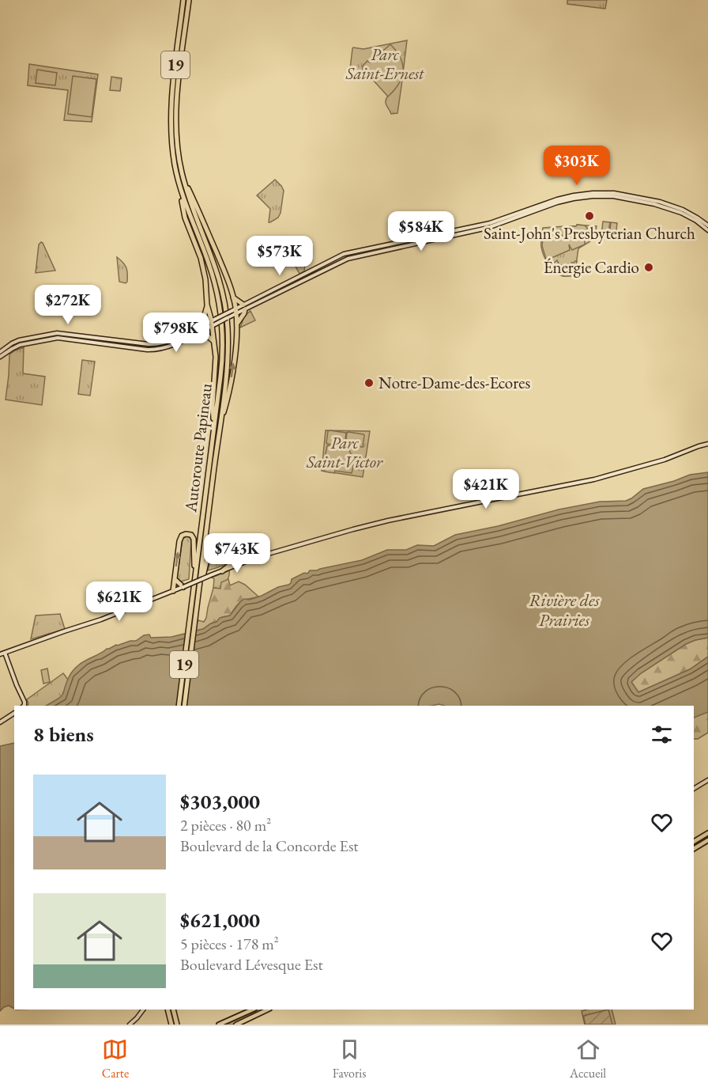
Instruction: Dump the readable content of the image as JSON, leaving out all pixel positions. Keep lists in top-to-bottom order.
{
  "streets": {
    "highway": ["19", "Autoroute Papineau"]
  },
  "water": ["Rivière des Prairies"],
  "parks": ["Parc Saint-Ernest", "Parc Saint-Victor"],
  "places": ["Saint-John's Presbyterian Church", "Énergie Cardio", "Notre-Dame-des-Ecores"],
  "page": {
    "price": [
      "$303K",
      "$584K",
      "$573K",
      "$272K",
      "$798K",
      "$421K",
      "$743K",
      "$621K"
    ],
    "heading": "8 biens",
    "list": [
      {
        "name": "$303,000",
        "note": "2 pièces · 80 m² · Boulevard de la Concorde Est"
      },
      {
        "name": "$621,000",
        "note": "5 pièces · 178 m² · Boulevard Lévesque Est"
      }
    ],
    "tabs": ["Carte", "Favoris", "Accueil"]
  }
}
